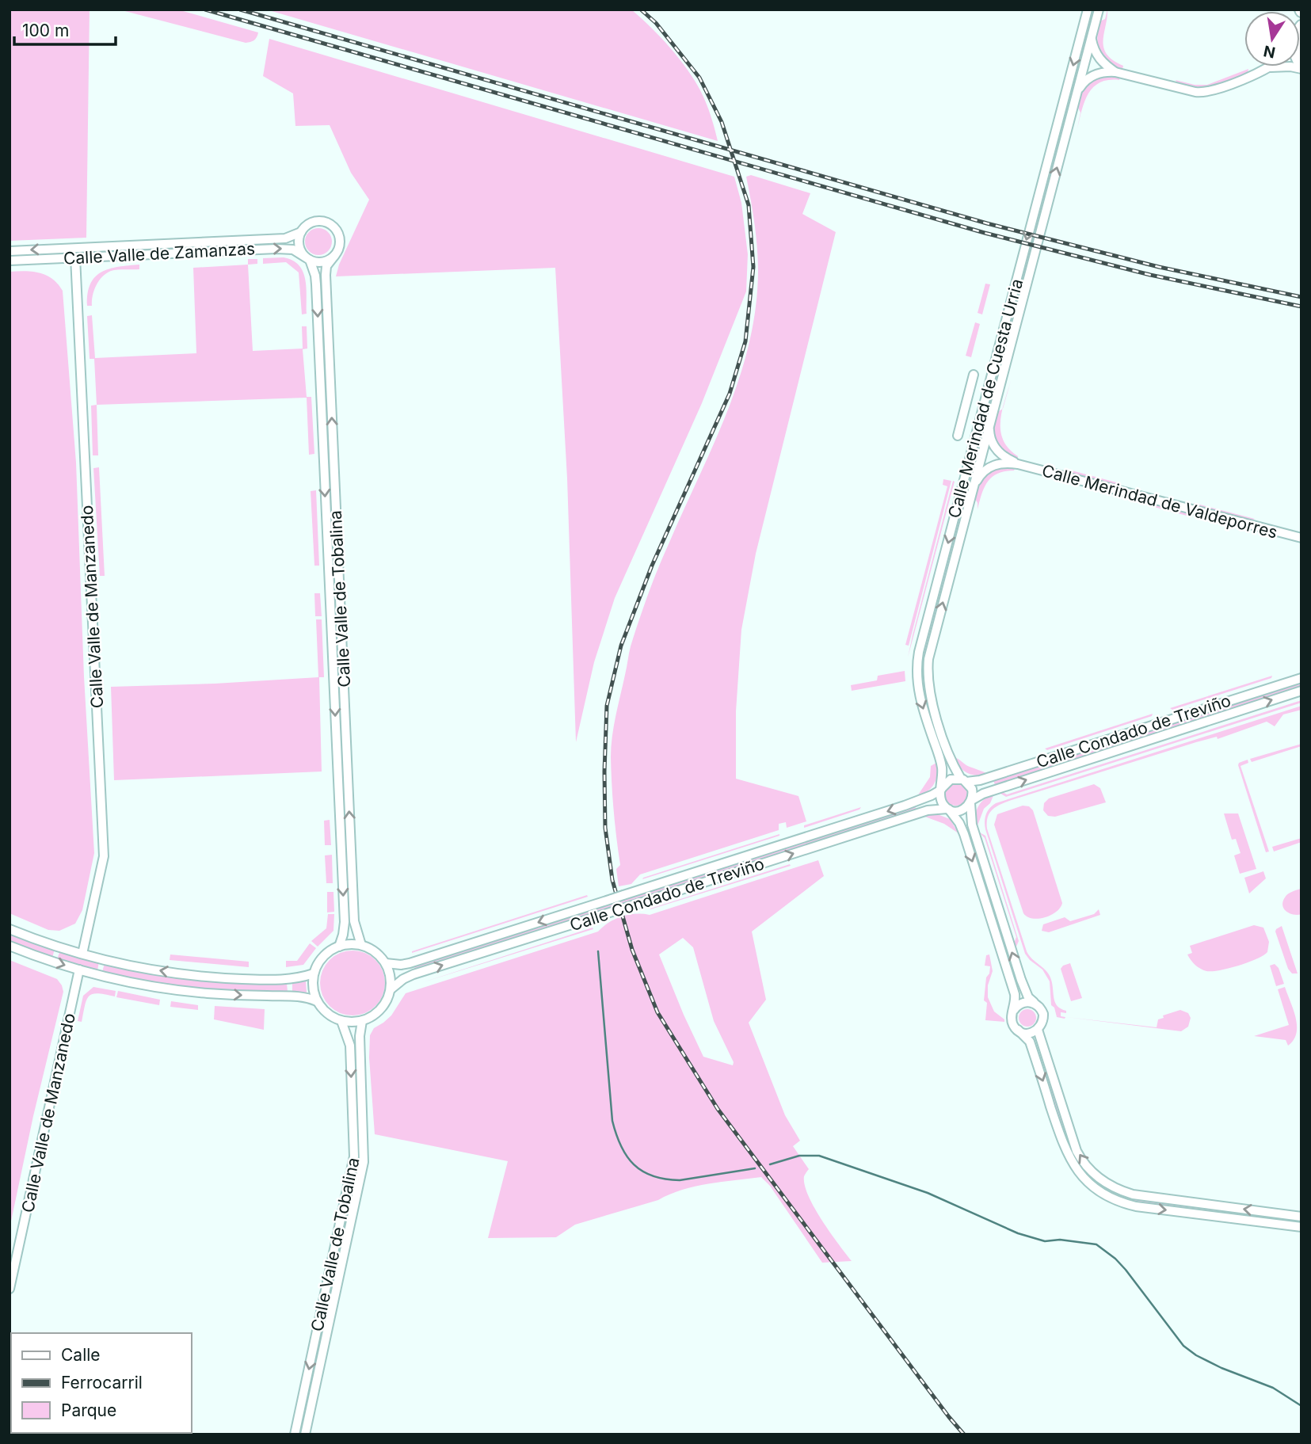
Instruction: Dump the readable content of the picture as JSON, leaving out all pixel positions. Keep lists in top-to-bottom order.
{
  "streets": {
    "street": [
      "Calle Valle de Zamanzas",
      "Calle Merindad de Cuesta Urria",
      "Calle Merindad de Valdeporres",
      "Calle Valle de Tobalina",
      "Calle Valle de Manzanedo",
      "Calle Condado de Treviño"
    ]
  },
  "crossings": [
    ["Calle Valle de Zamanzas", "Calle Valle de Tobalina"],
    ["Calle Valle de Zamanzas", "Calle Valle de Manzanedo"],
    ["Calle Merindad de Cuesta Urria", "Calle Merindad de Valdeporres"],
    ["Calle Merindad de Cuesta Urria", "Calle Condado de Treviño"],
    ["Calle Valle de Tobalina", "Calle Condado de Treviño"]
  ],
  "legend": ["Calle", "Ferrocarril", "Parque"],
  "scale_bar": "100 m",
  "north": "bottom"
}
